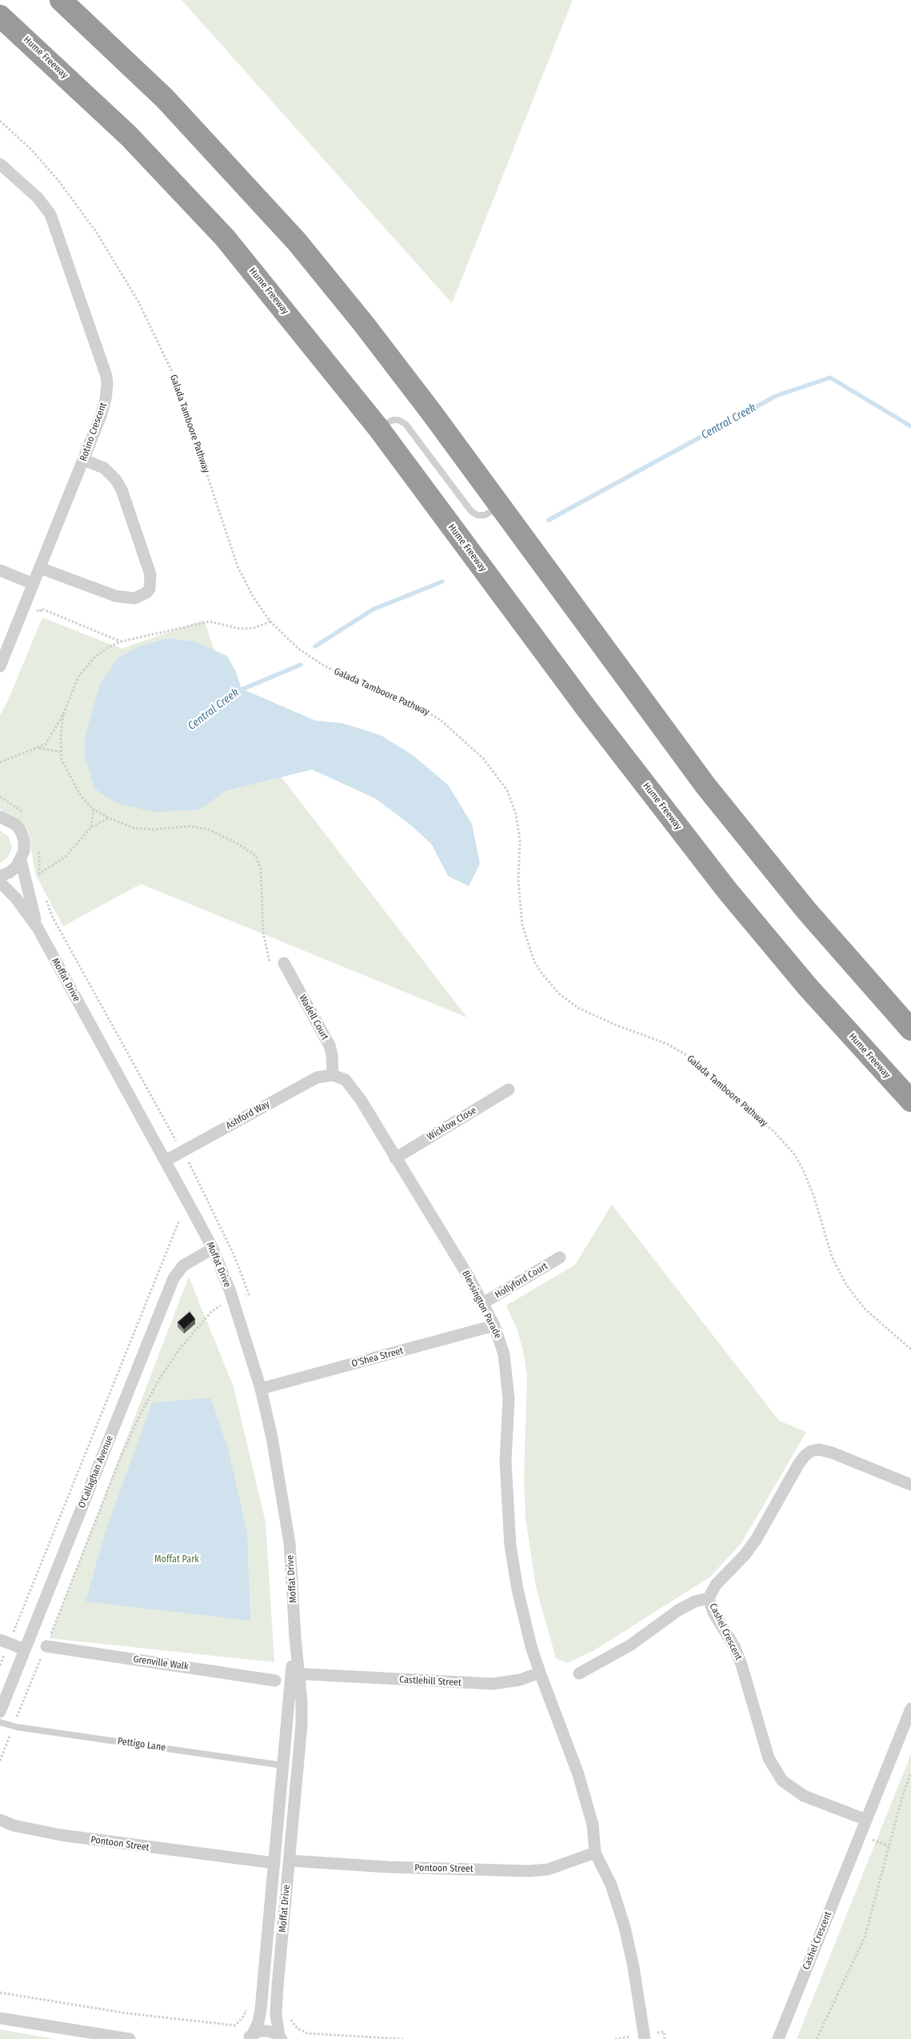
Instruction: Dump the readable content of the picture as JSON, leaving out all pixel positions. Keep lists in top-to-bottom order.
{
  "streets": {
    "highway": ["Hume Freeway"],
    "street": [
      "Rotino Crescent",
      "Moffat Drive",
      "Wadell Court",
      "Ashford Way",
      "Wicklow Close",
      "Hollyford Court",
      "Blessington Parade",
      "O'Shea Street",
      "O'Callaghan Avenue",
      "Cashel Crescent",
      "Grenville Walk",
      "Castlehill Street",
      "Pontoon Street"
    ],
    "lane": ["Pettigo Lane"],
    "path": ["Galada Tamboore Pathway"]
  },
  "crossings": [
    ["Moffat Drive", "Ashford Way"],
    ["Moffat Drive", "O'Shea Street"],
    ["Moffat Drive", "O'Callaghan Avenue"],
    ["Moffat Drive", "Castlehill Street"],
    ["Moffat Drive", "Pettigo Lane"],
    ["Moffat Drive", "Pontoon Street"],
    ["Wadell Court", "Ashford Way"],
    ["Wadell Court", "Blessington Parade"],
    ["Ashford Way", "Blessington Parade"],
    ["Wicklow Close", "Blessington Parade"],
    ["Hollyford Court", "Blessington Parade"],
    ["Blessington Parade", "O'Shea Street"],
    ["Blessington Parade", "Castlehill Street"]
  ],
  "water": ["Central Creek"],
  "parks": ["Moffat Park"]
}
